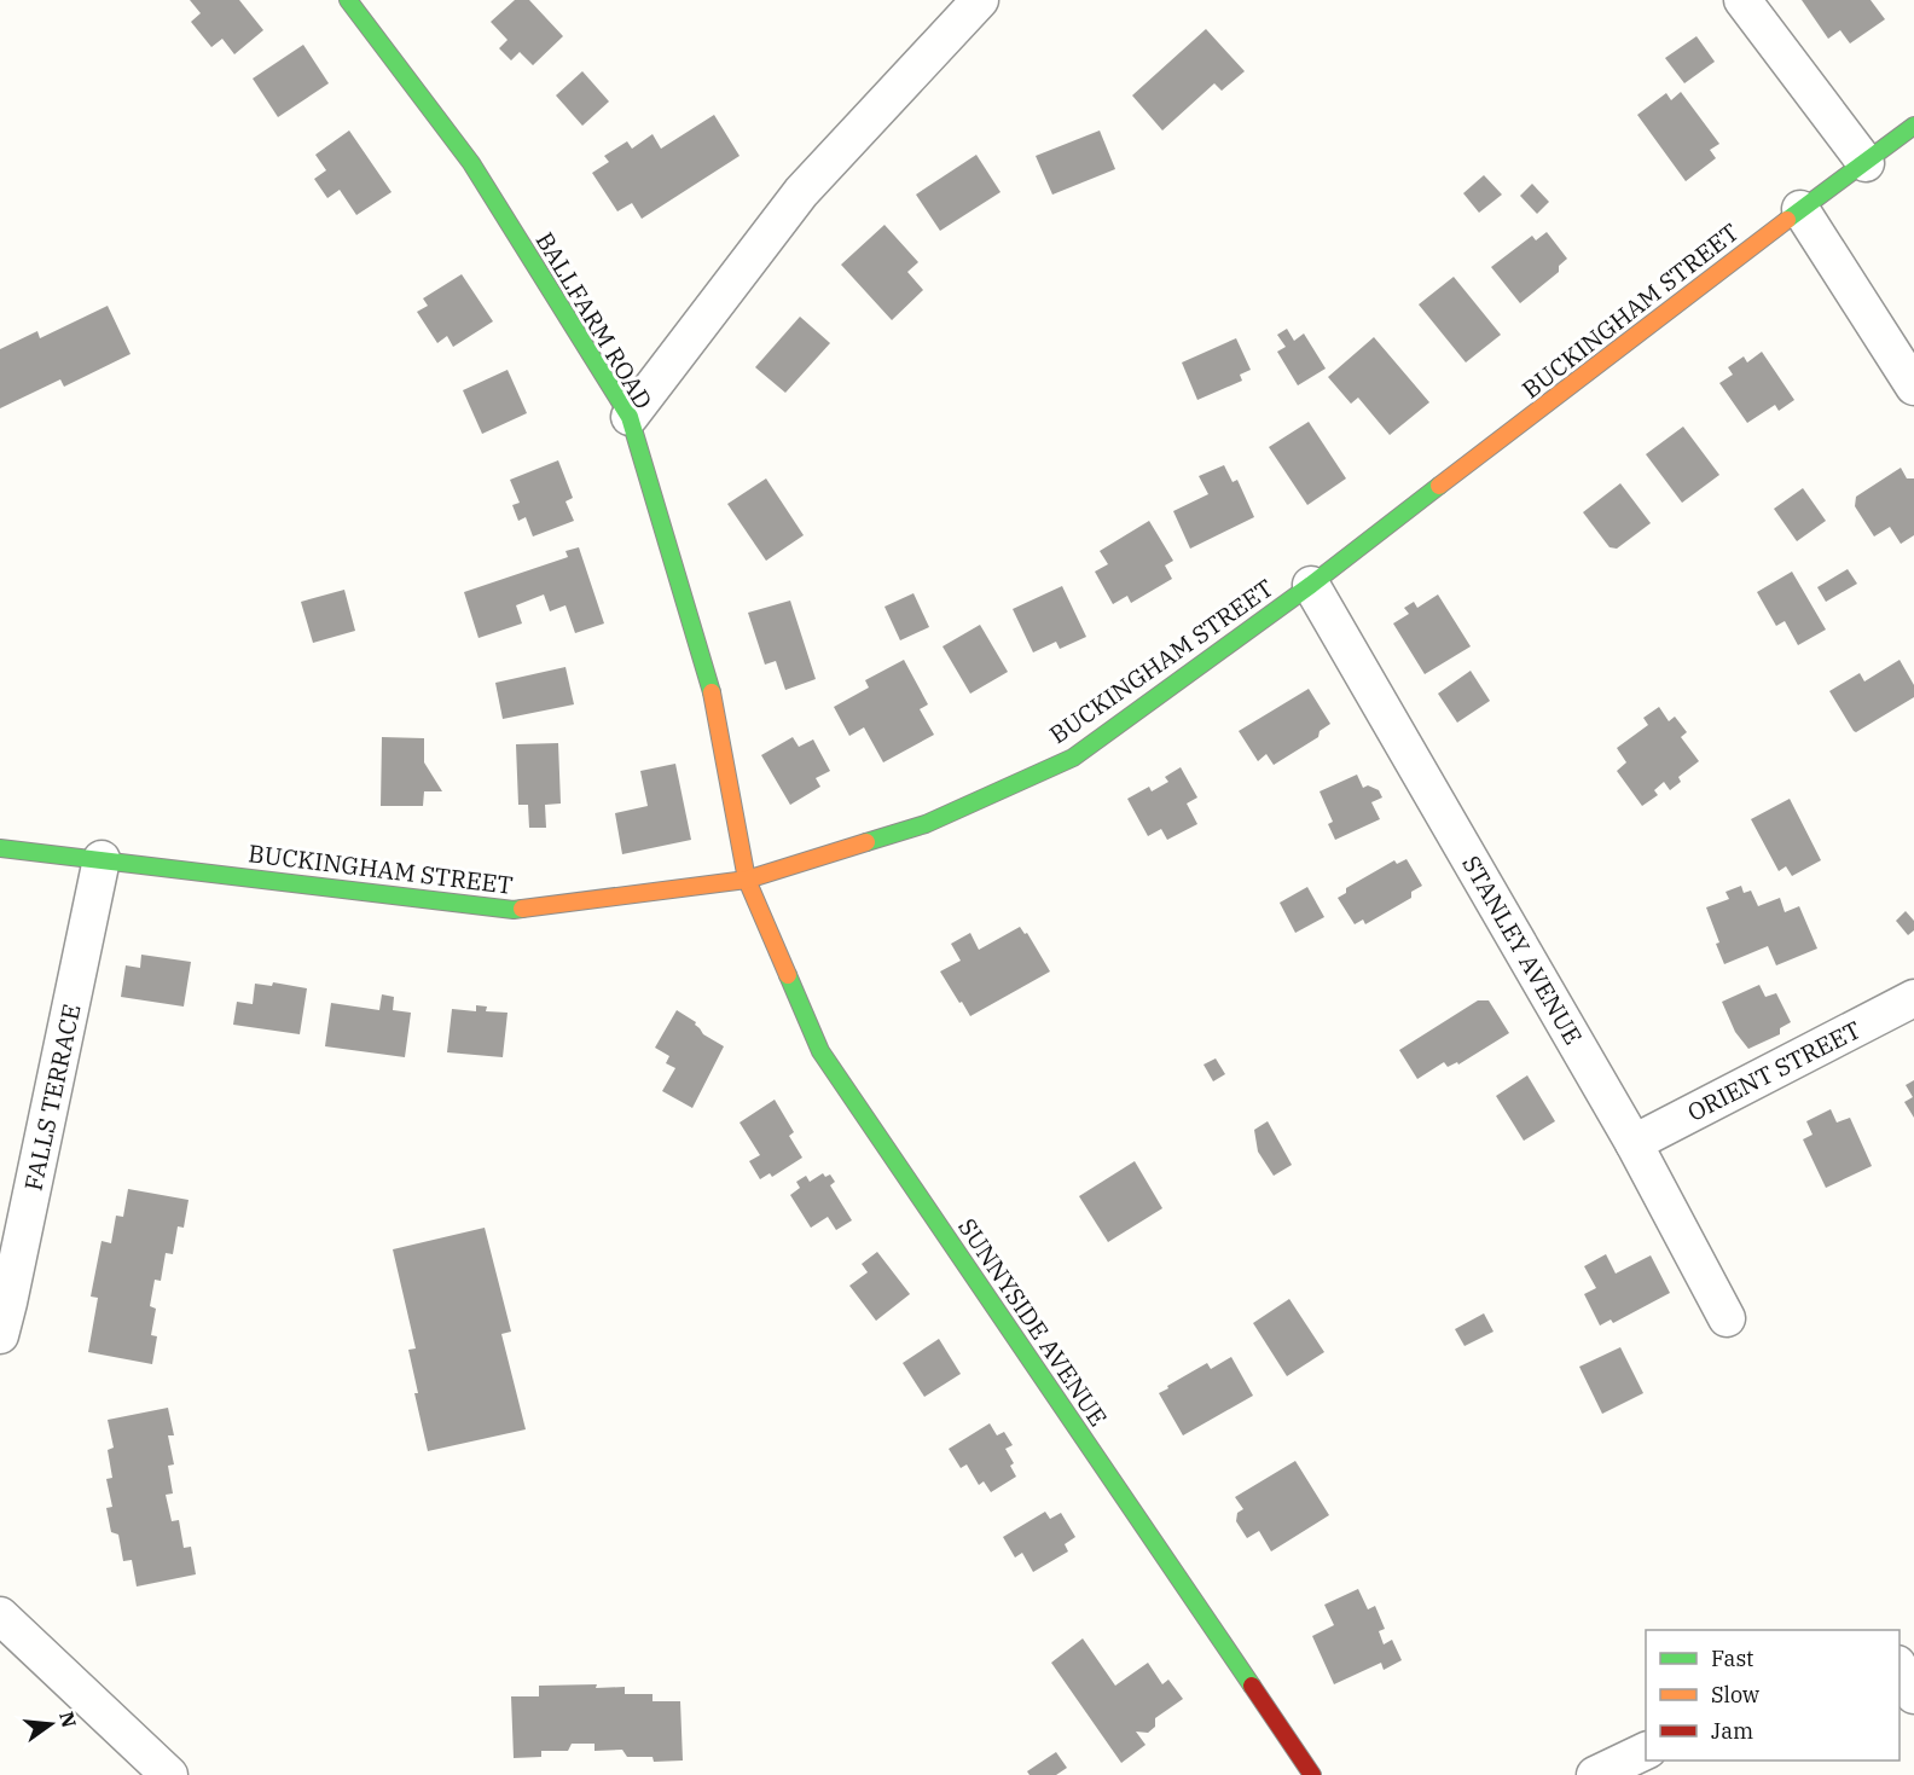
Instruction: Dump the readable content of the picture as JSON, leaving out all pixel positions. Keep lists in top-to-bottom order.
{
  "streets": {
    "main road": ["BUCKINGHAM STREET", "BALLFARM ROAD", "SUNNYSIDE AVENUE"],
    "street": ["STANLEY AVENUE", "ORIENT STREET", "FALLS TERRACE"]
  },
  "crossings": [
    ["BUCKINGHAM STREET", "BALLFARM ROAD"],
    ["BUCKINGHAM STREET", "STANLEY AVENUE"],
    ["BUCKINGHAM STREET", "FALLS TERRACE"],
    ["BUCKINGHAM STREET", "SUNNYSIDE AVENUE"],
    ["BALLFARM ROAD", "SUNNYSIDE AVENUE"],
    ["STANLEY AVENUE", "ORIENT STREET"]
  ],
  "legend": ["Fast", "Slow", "Jam"],
  "north": "right"
}
